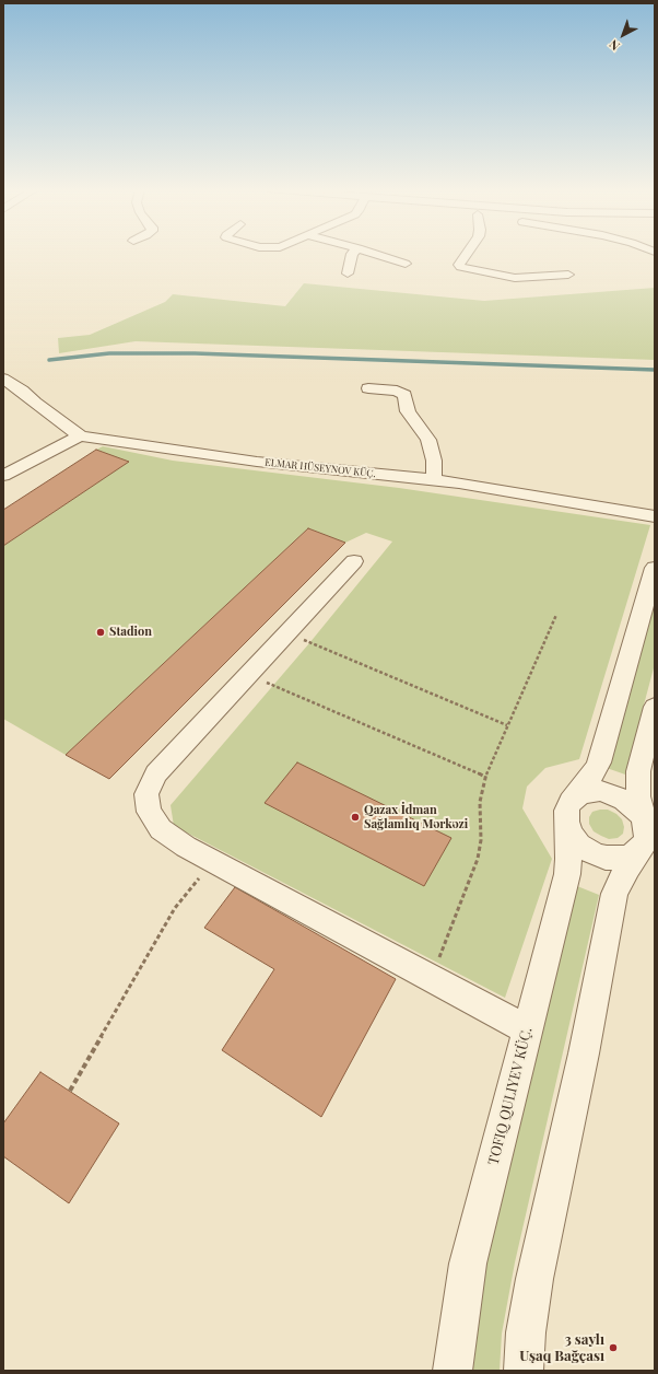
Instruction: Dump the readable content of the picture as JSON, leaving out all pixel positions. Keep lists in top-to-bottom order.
{
  "streets": {
    "street": ["ELMAR HÜSEYNOV KÜÇ.", "TOFIQ QULIYEV KÜÇ."]
  },
  "places": ["Stadion", "Qazax İdman Sağlamlıq Mərkəzi", "3 saylı Uşaq Bağçası"],
  "north": "bottom left"
}
